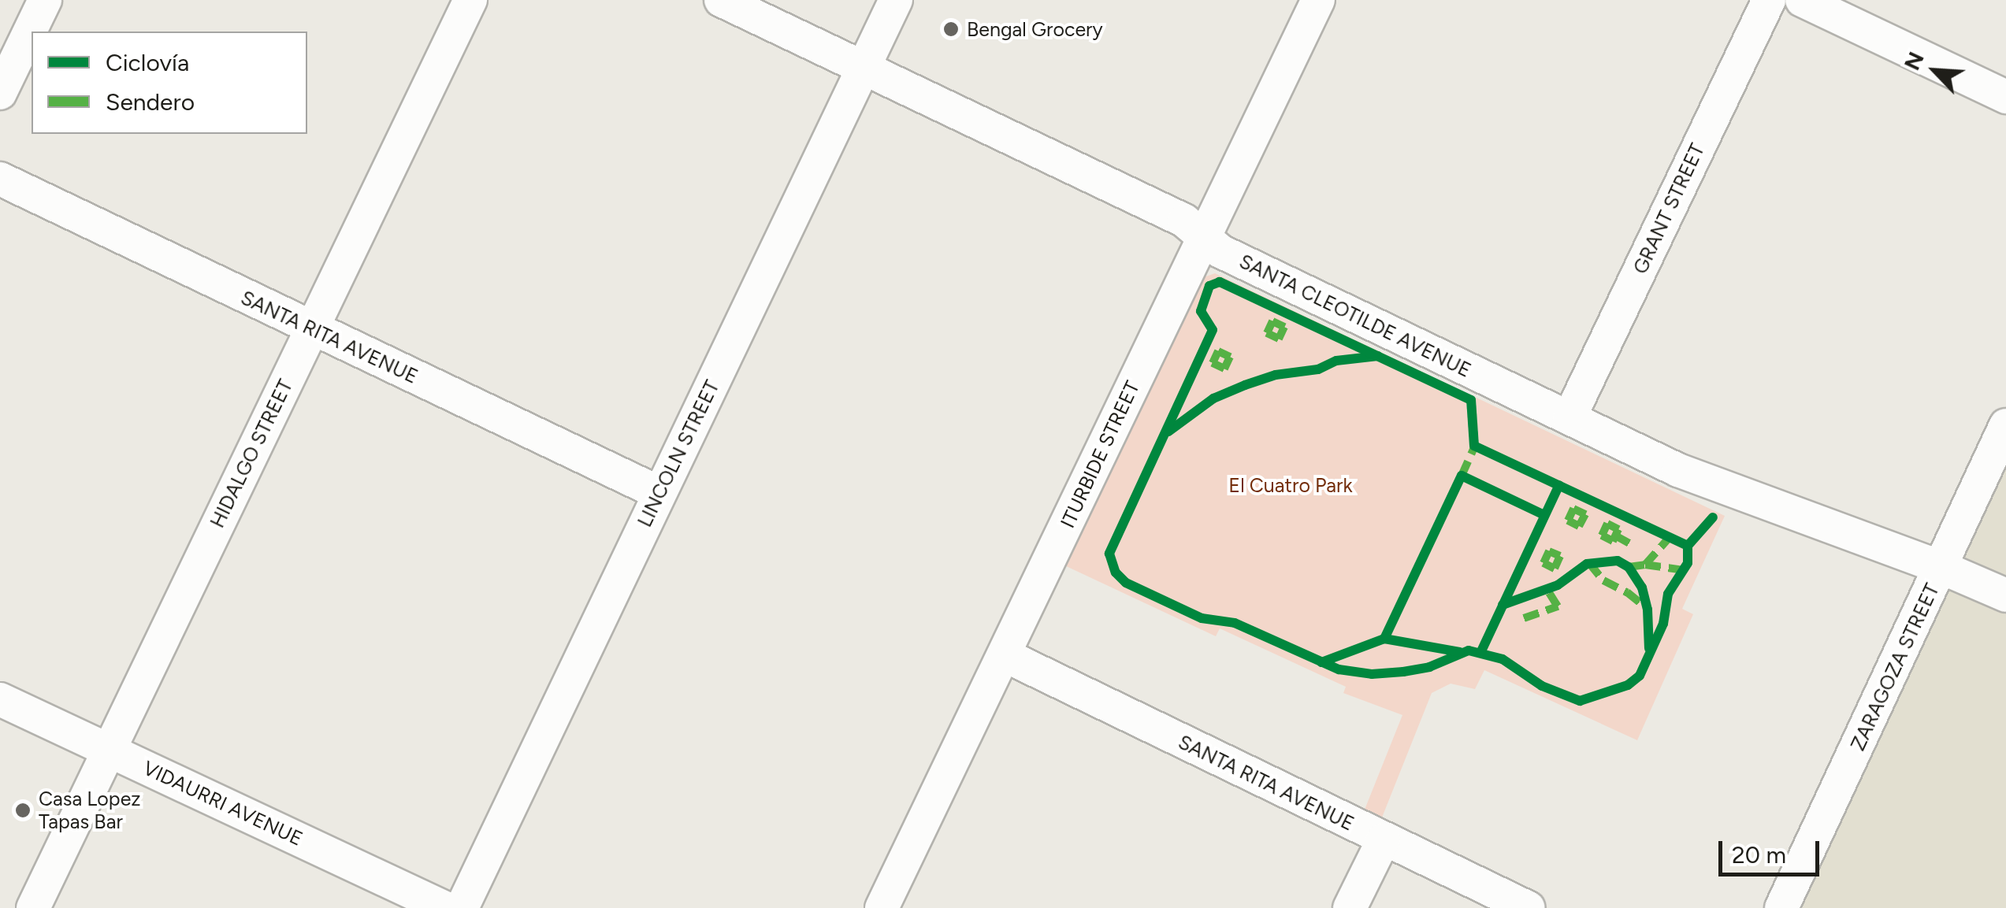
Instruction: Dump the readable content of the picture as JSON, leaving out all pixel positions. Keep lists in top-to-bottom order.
{
  "streets": {
    "street": [
      "GRANT STREET",
      "SANTA CLEOTILDE AVENUE",
      "SANTA RITA AVENUE",
      "HIDALGO STREET",
      "LINCOLN STREET",
      "ITURBIDE STREET",
      "ZARAGOZA STREET",
      "VIDAURRI AVENUE"
    ]
  },
  "crossings": [
    ["GRANT STREET", "SANTA CLEOTILDE AVENUE"],
    ["SANTA CLEOTILDE AVENUE", "LINCOLN STREET"],
    ["SANTA CLEOTILDE AVENUE", "ITURBIDE STREET"],
    ["SANTA CLEOTILDE AVENUE", "ZARAGOZA STREET"],
    ["SANTA RITA AVENUE", "HIDALGO STREET"],
    ["SANTA RITA AVENUE", "LINCOLN STREET"],
    ["SANTA RITA AVENUE", "ITURBIDE STREET"],
    ["HIDALGO STREET", "VIDAURRI AVENUE"]
  ],
  "parks": ["El Cuatro Park"],
  "places": ["Bengal Grocery", "Casa Lopez Tapas Bar"],
  "legend": ["Ciclovía", "Sendero"],
  "scale_bar": "20 m",
  "north": "top left"
}
